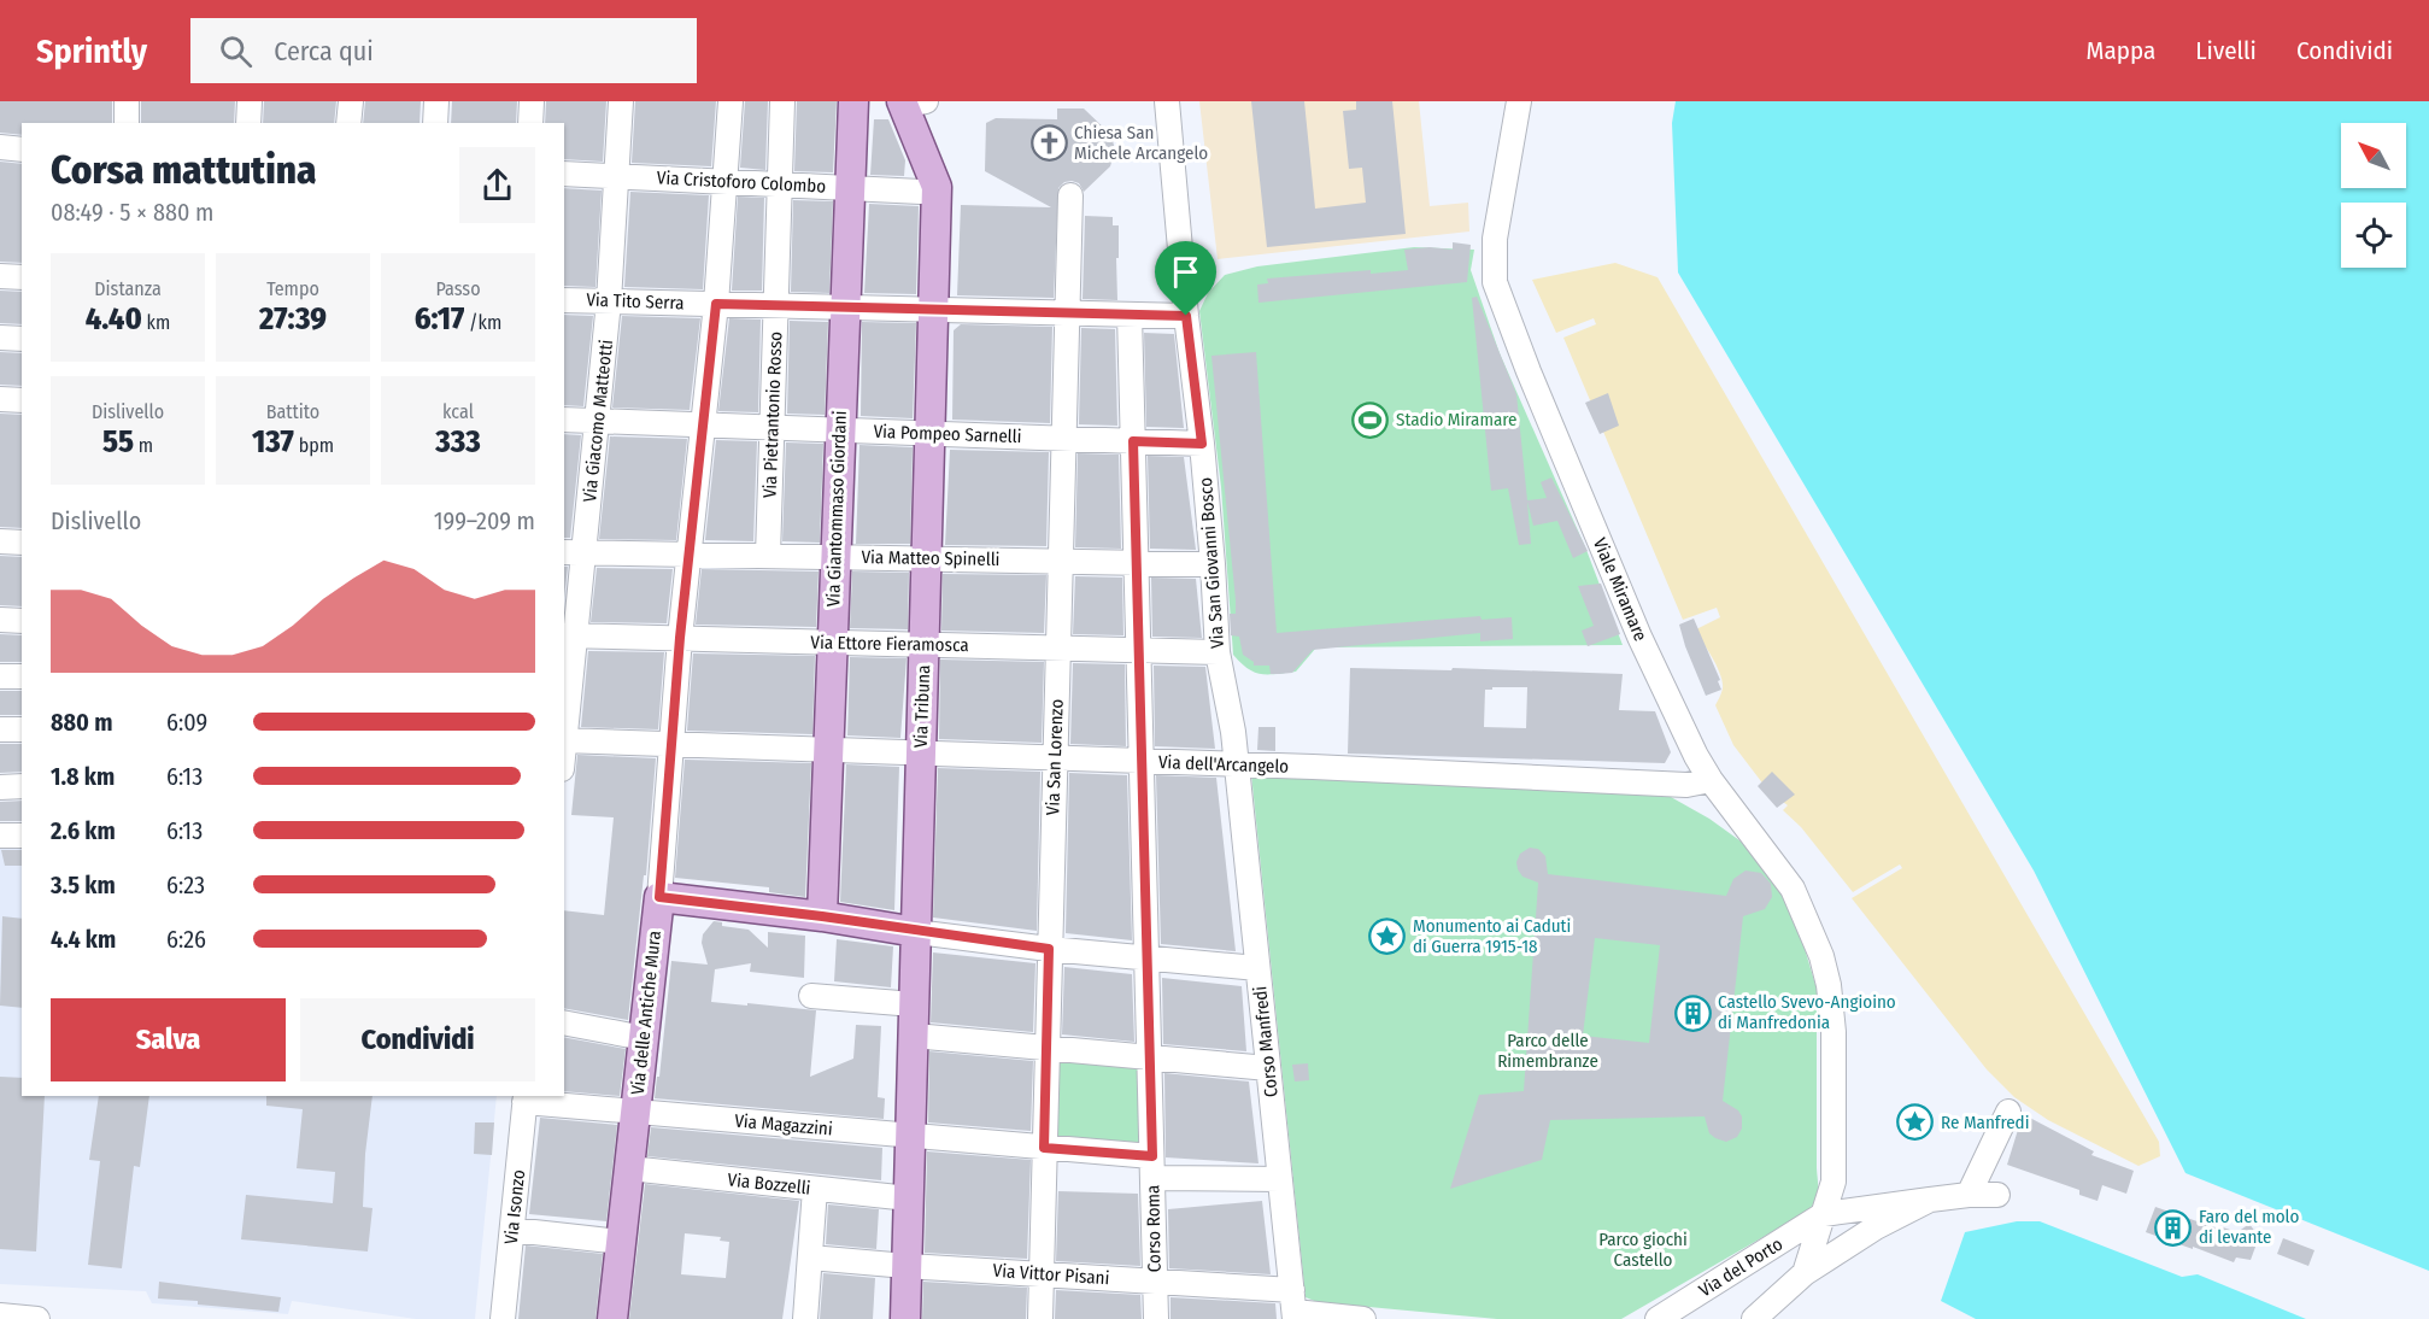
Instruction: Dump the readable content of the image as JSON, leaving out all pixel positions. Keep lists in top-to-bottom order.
{
  "streets": {
    "main road": ["Via Giantommaso Giordani", "Via Tribuna", "Via delle Antiche Mura"],
    "street": [
      "Via Cristoforo Colombo",
      "Via Tito Serra",
      "Via Pietrantonio Rosso",
      "Via Giacomo Matteotti",
      "Via Pompeo Sarnelli",
      "Via Matteo Spinelli",
      "Via San Giovanni Bosco",
      "Viale Miramare",
      "Via Ettore Fieramosca",
      "Via San Lorenzo",
      "Via dell'Arcangelo",
      "Corso Manfredi",
      "Via Magazzini",
      "Via Bozzelli",
      "Via Isonzo",
      "Corso Roma",
      "Via del Porto",
      "Via Vittor Pisani"
    ]
  },
  "crossings": [
    ["Via Cristoforo Colombo", "Via Pietrantonio Rosso"],
    ["Via Cristoforo Colombo", "Via Giacomo Matteotti"],
    ["Via Cristoforo Colombo", "Via Giantommaso Giordani"],
    ["Via Cristoforo Colombo", "Via delle Antiche Mura"],
    ["Via Tito Serra", "Via Pietrantonio Rosso"],
    ["Via Tito Serra", "Via Giacomo Matteotti"],
    ["Via Tito Serra", "Via Giantommaso Giordani"],
    ["Via Tito Serra", "Via San Giovanni Bosco"],
    ["Via Tito Serra", "Via Tribuna"],
    ["Via Tito Serra", "Via San Lorenzo"],
    ["Via Tito Serra", "Via delle Antiche Mura"],
    ["Via Tito Serra", "Corso Roma"],
    ["Via Pietrantonio Rosso", "Via Pompeo Sarnelli"],
    ["Via Pietrantonio Rosso", "Via Matteo Spinelli"],
    ["Via Giacomo Matteotti", "Via Pompeo Sarnelli"],
    ["Via Giacomo Matteotti", "Via Matteo Spinelli"],
    ["Via Giacomo Matteotti", "Via Ettore Fieramosca"],
    ["Via Giacomo Matteotti", "Via dell'Arcangelo"],
    ["Via Pompeo Sarnelli", "Via Giantommaso Giordani"],
    ["Via Pompeo Sarnelli", "Via San Giovanni Bosco"],
    ["Via Pompeo Sarnelli", "Via Tribuna"],
    ["Via Pompeo Sarnelli", "Via San Lorenzo"],
    ["Via Pompeo Sarnelli", "Via delle Antiche Mura"],
    ["Via Pompeo Sarnelli", "Corso Roma"],
    ["Via Giantommaso Giordani", "Via Matteo Spinelli"],
    ["Via Giantommaso Giordani", "Via Ettore Fieramosca"],
    ["Via Giantommaso Giordani", "Via dell'Arcangelo"],
    ["Via Matteo Spinelli", "Via San Giovanni Bosco"],
    ["Via Matteo Spinelli", "Via Tribuna"],
    ["Via Matteo Spinelli", "Via San Lorenzo"],
    ["Via Matteo Spinelli", "Via delle Antiche Mura"],
    ["Via Matteo Spinelli", "Corso Roma"],
    ["Via San Giovanni Bosco", "Via Ettore Fieramosca"],
    ["Via San Giovanni Bosco", "Via dell'Arcangelo"],
    ["Via San Giovanni Bosco", "Corso Manfredi"],
    ["Viale Miramare", "Via dell'Arcangelo"],
    ["Viale Miramare", "Via del Porto"],
    ["Via Ettore Fieramosca", "Via Tribuna"],
    ["Via Ettore Fieramosca", "Via San Lorenzo"],
    ["Via Ettore Fieramosca", "Via delle Antiche Mura"],
    ["Via Ettore Fieramosca", "Corso Roma"],
    ["Via Tribuna", "Via dell'Arcangelo"],
    ["Via Tribuna", "Via Magazzini"],
    ["Via Tribuna", "Via Bozzelli"],
    ["Via Tribuna", "Via Vittor Pisani"],
    ["Via San Lorenzo", "Via dell'Arcangelo"],
    ["Via San Lorenzo", "Via Magazzini"],
    ["Via San Lorenzo", "Via Vittor Pisani"],
    ["Via dell'Arcangelo", "Via delle Antiche Mura"],
    ["Via dell'Arcangelo", "Corso Manfredi"],
    ["Via dell'Arcangelo", "Corso Roma"],
    ["Via delle Antiche Mura", "Via Magazzini"],
    ["Via delle Antiche Mura", "Via Bozzelli"],
    ["Corso Manfredi", "Via Magazzini"],
    ["Corso Manfredi", "Via Vittor Pisani"],
    ["Via Magazzini", "Via Isonzo"],
    ["Via Magazzini", "Corso Roma"],
    ["Corso Roma", "Via Vittor Pisani"]
  ],
  "parks": ["Parco delle Rimembranze", "Parco giochi Castello"],
  "places": {
    "church": ["Chiesa San Michele Arcangelo"],
    "sports": ["Stadio Miramare"],
    "place": ["Monumento ai Caduti di Guerra 1915-18", "Re Manfredi"],
    "building": ["Castello Svevo-Angioino di Manfredonia", "Faro del molo di levante"]
  },
  "north": "top left",
  "page": {
    "header": "Sprintly",
    "search": "Cerca qui",
    "nav": ["Mappa", "Livelli", "Condividi"],
    "heading": ["Corsa mattutina", "08:49 · 5 × 880 m"],
    "stats": [
      ["Distanza", "4.40 km"],
      ["Tempo", "27:39"],
      ["Passo", "6:17 /km"],
      ["Dislivello", "55 m"],
      ["Battito", "137 bpm"],
      ["kcal", "333"]
    ],
    "chart": ["Dislivello", "199–209 m"],
    "list": [
      {
        "name": "880 m",
        "note": "6:09"
      },
      {
        "name": "1.8 km",
        "note": "6:13"
      },
      {
        "name": "2.6 km",
        "note": "6:13"
      },
      {
        "name": "3.5 km",
        "note": "6:23"
      },
      {
        "name": "4.4 km",
        "note": "6:26"
      }
    ],
    "buttons": ["Salva", "Condividi"]
  }
}
